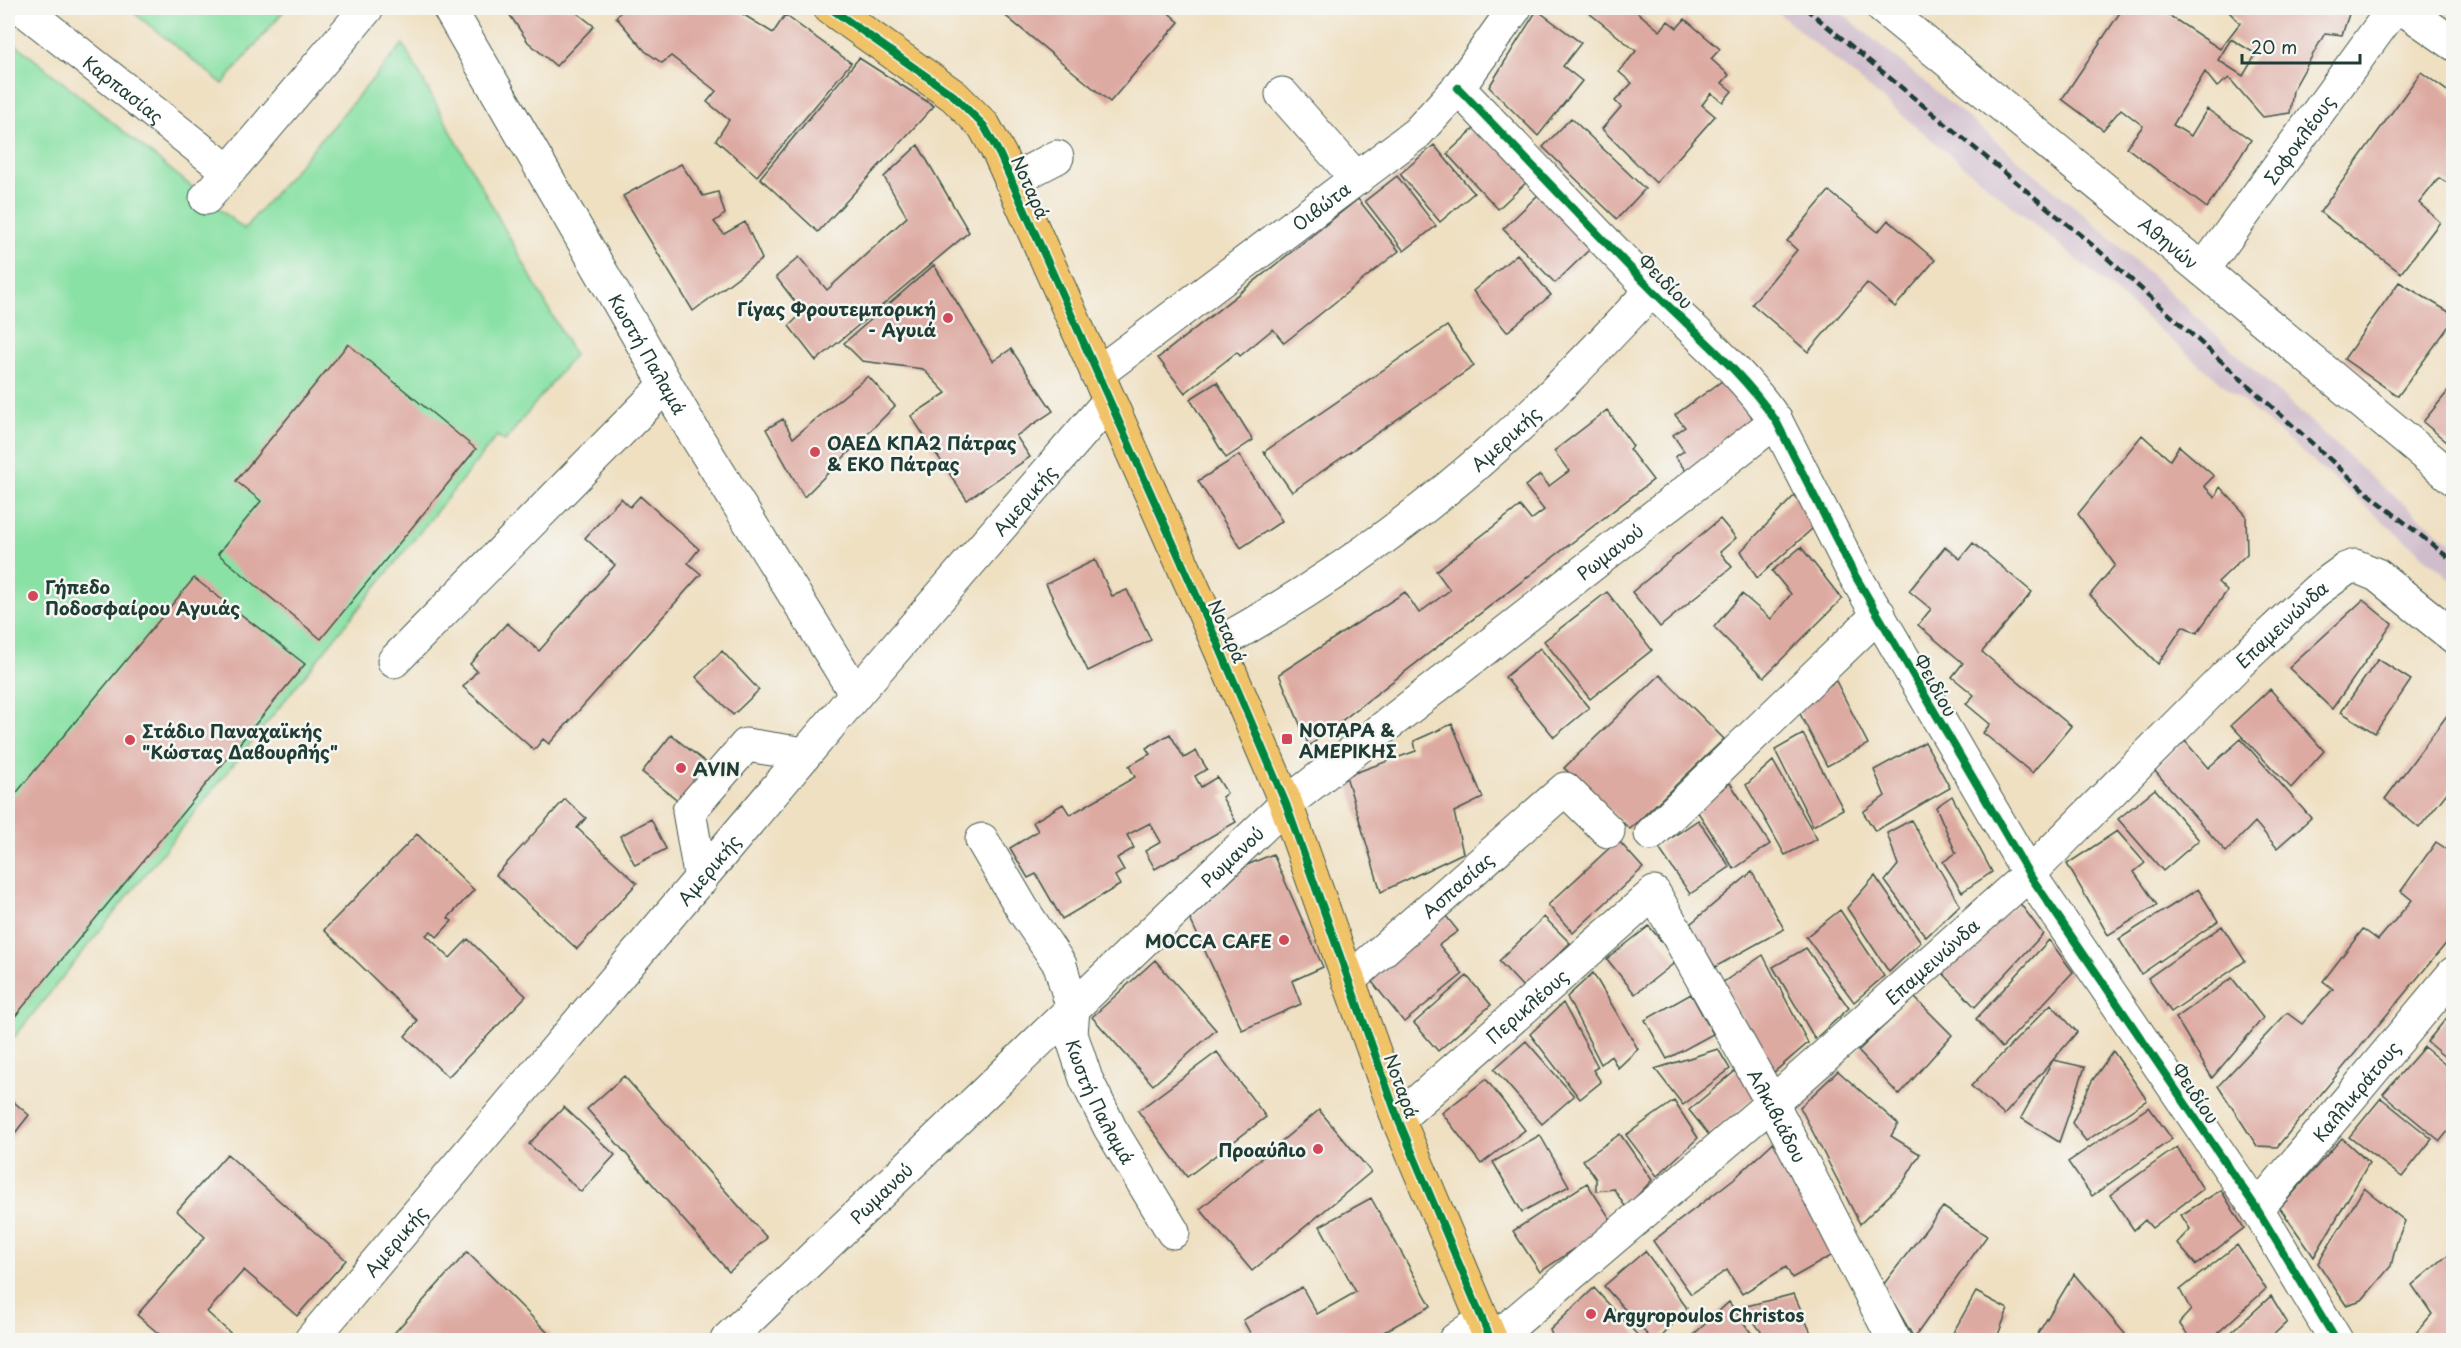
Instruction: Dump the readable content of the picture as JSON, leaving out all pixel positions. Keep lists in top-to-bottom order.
{
  "streets": {
    "main road": ["Νοταρά"],
    "street": [
      "Καρπασίας",
      "Σοφοκλέους",
      "Οιβώτα",
      "Αθηνών",
      "Φειδίου",
      "Κωστή Παλαμά",
      "Αμερικής",
      "Ρωμανού",
      "Επαμεινώνδα",
      "Ασπασίας",
      "Περικλέους",
      "Καλλικράτους",
      "Αλκιβιάδου"
    ]
  },
  "crossings": [
    ["Σοφοκλέους", "Αθηνών"],
    ["Νοταρά", "Οιβώτα"],
    ["Νοταρά", "Αμερικής"],
    ["Νοταρά", "Ρωμανού"],
    ["Νοταρά", "Επαμεινώνδα"],
    ["Νοταρά", "Ασπασίας"],
    ["Νοταρά", "Περικλέους"],
    ["Οιβώτα", "Φειδίου"],
    ["Οιβώτα", "Αμερικής"],
    ["Φειδίου", "Αμερικής"],
    ["Φειδίου", "Ρωμανού"],
    ["Φειδίου", "Επαμεινώνδα"],
    ["Φειδίου", "Καλλικράτους"],
    ["Κωστή Παλαμά", "Αμερικής"],
    ["Κωστή Παλαμά", "Ρωμανού"],
    ["Επαμεινώνδα", "Αλκιβιάδου"],
    ["Περικλέους", "Αλκιβιάδου"]
  ],
  "places": {
    "other": [
      "Γίγας Φρουτεμπορική - Αγυιά",
      "ΟΑΕΔ ΚΠΑ2 Πάτρας & ΕΚΟ Πάτρας",
      "Γήπεδο Ποδοσφαίρου Αγυιάς",
      "Στάδιο Παναχαϊκής \"Κώστας Δαβουρλής\"",
      "AVIN",
      "MOCCA CAFE",
      "Προαύλιο",
      "Argyropoulos Christos"
    ],
    "transit": ["ΝΟΤΑΡΑ & ΑΜΕΡΙΚΗΣ"]
  },
  "scale_bar": "20 m"
}
